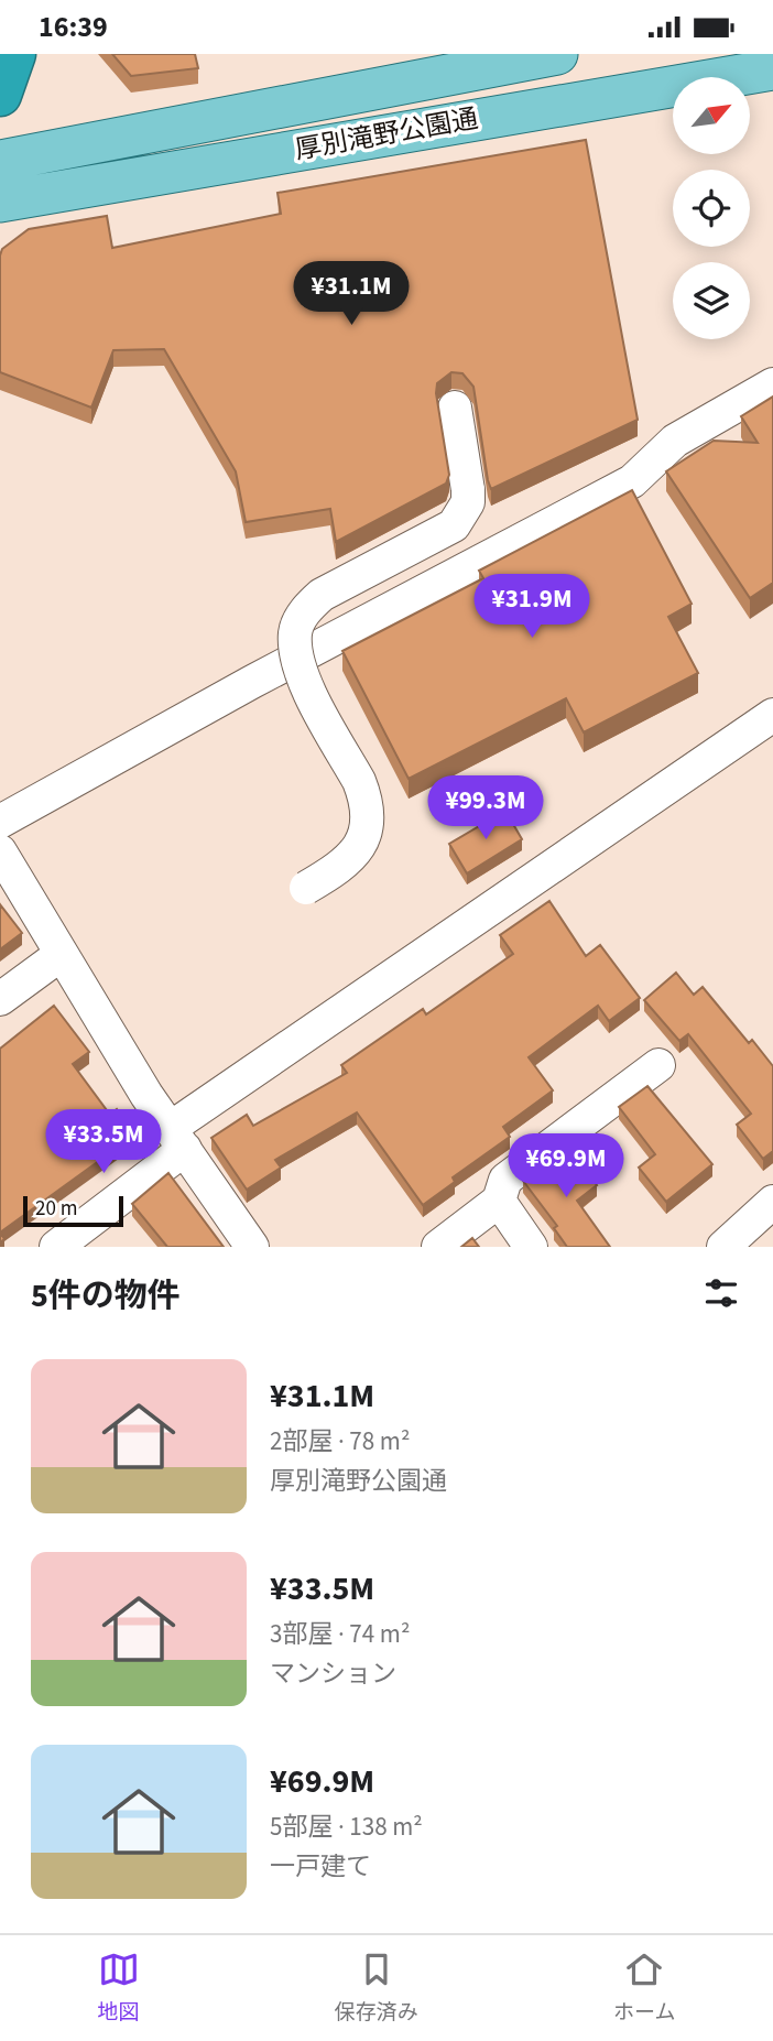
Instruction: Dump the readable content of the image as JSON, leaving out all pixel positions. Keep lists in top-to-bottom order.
{
  "streets": {
    "main road": ["厚別滝野公園通"]
  },
  "scale_bar": "20 m",
  "north": "top right",
  "page": {
    "status": "16:39",
    "price": [
      "¥31.1M",
      "¥31.9M",
      "¥99.3M",
      "¥33.5M",
      "¥69.9M"
    ],
    "scale": "20 m",
    "heading": "5件の物件",
    "list": [
      {
        "name": "¥31.1M",
        "note": "2部屋 · 78 m² · 厚別滝野公園通"
      },
      {
        "name": "¥33.5M",
        "note": "3部屋 · 74 m² · マンション"
      },
      {
        "name": "¥69.9M",
        "note": "5部屋 · 138 m² · 一戸建て"
      }
    ],
    "tabs": ["地図", "保存済み", "ホーム"]
  }
}
